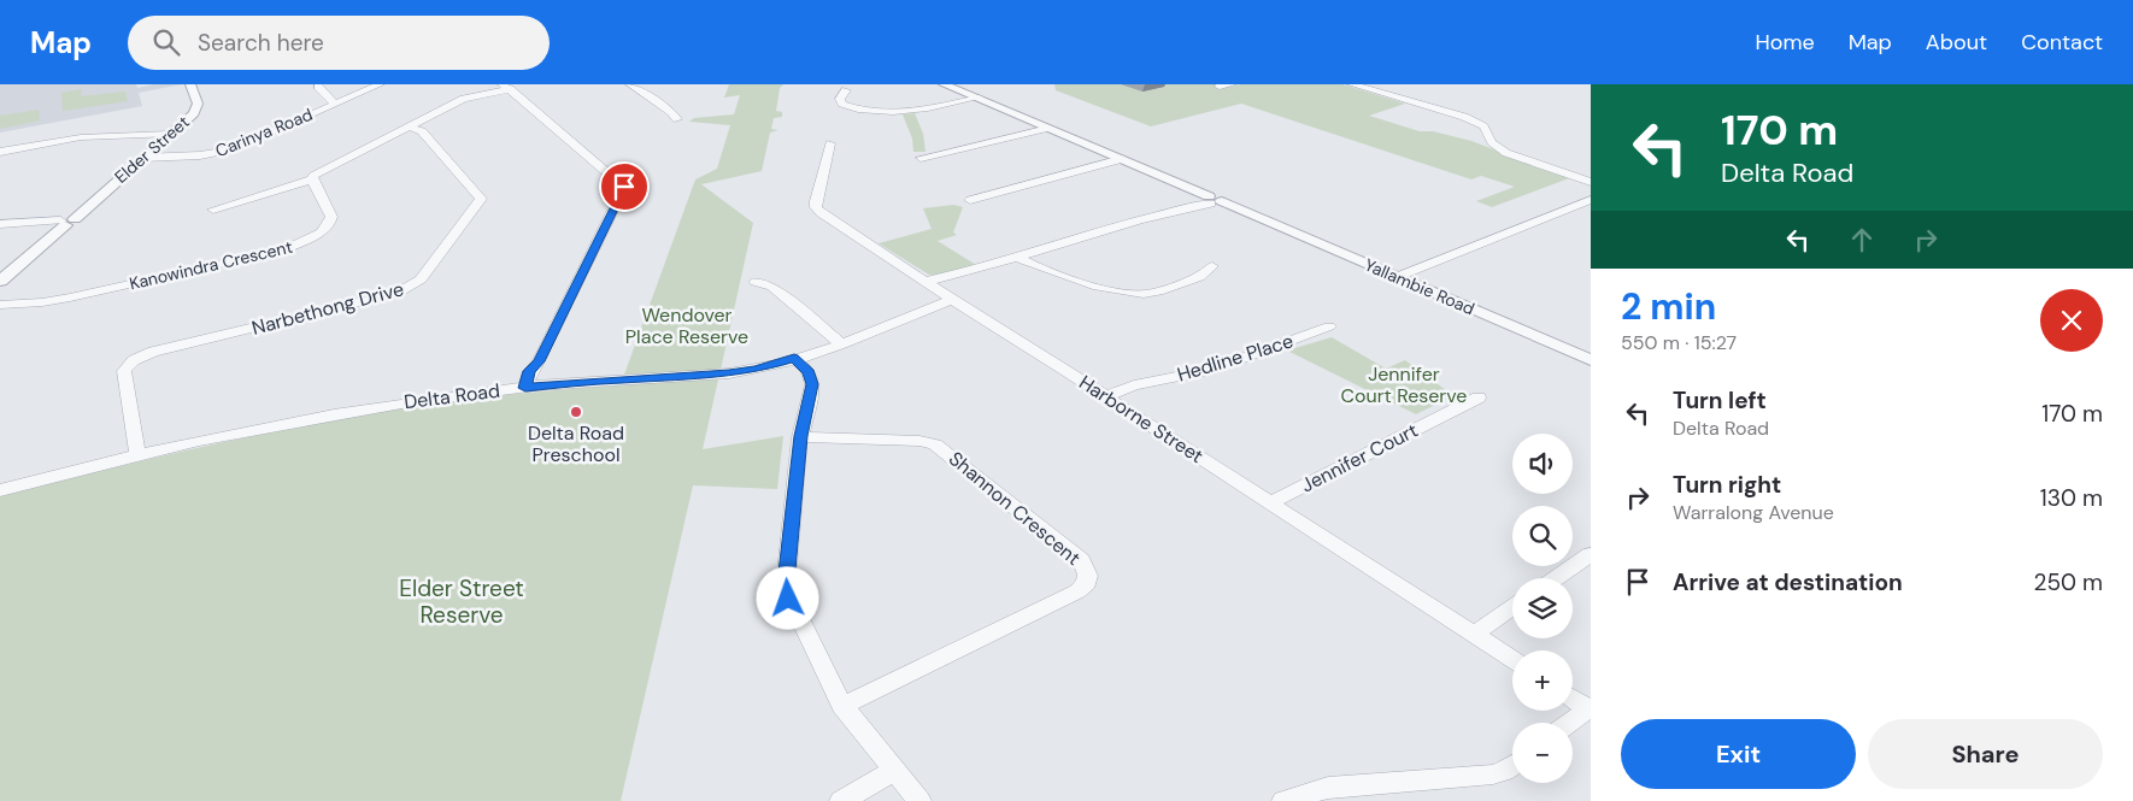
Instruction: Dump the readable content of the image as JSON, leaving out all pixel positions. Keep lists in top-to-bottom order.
{
  "streets": {
    "street": [
      "Carinya Road",
      "Elder Street",
      "Kanowindra Crescent",
      "Yallambie Road",
      "Narbethong Drive",
      "Hedline Place",
      "Delta Road",
      "Harborne Street",
      "Jennifer Court",
      "Shannon Crescent"
    ]
  },
  "crossings": [
    ["Carinya Road", "Elder Street"],
    ["Narbethong Drive", "Delta Road"],
    ["Hedline Place", "Harborne Street"],
    ["Delta Road", "Harborne Street"],
    ["Harborne Street", "Jennifer Court"]
  ],
  "parks": ["Wendover Place Reserve", "Jennifer Court Reserve", "Elder Street Reserve"],
  "places": ["Delta Road Preschool"],
  "page": {
    "header": "Map",
    "search": "Search here",
    "nav": [
      "Home",
      "Map",
      "About",
      "Contact"
    ],
    "turn": ["170 m", "Delta Road"],
    "heading": ["2 min", "550 m · 15:27"],
    "list": [
      {
        "name": "Turn left",
        "note": "Delta Road",
        "value": "170 m"
      },
      {
        "name": "Turn right",
        "note": "Warralong Avenue",
        "value": "130 m"
      },
      {
        "name": "Arrive at destination",
        "value": "250 m"
      }
    ],
    "map_buttons": ["+", "−"],
    "buttons": ["Exit", "Share"]
  }
}
